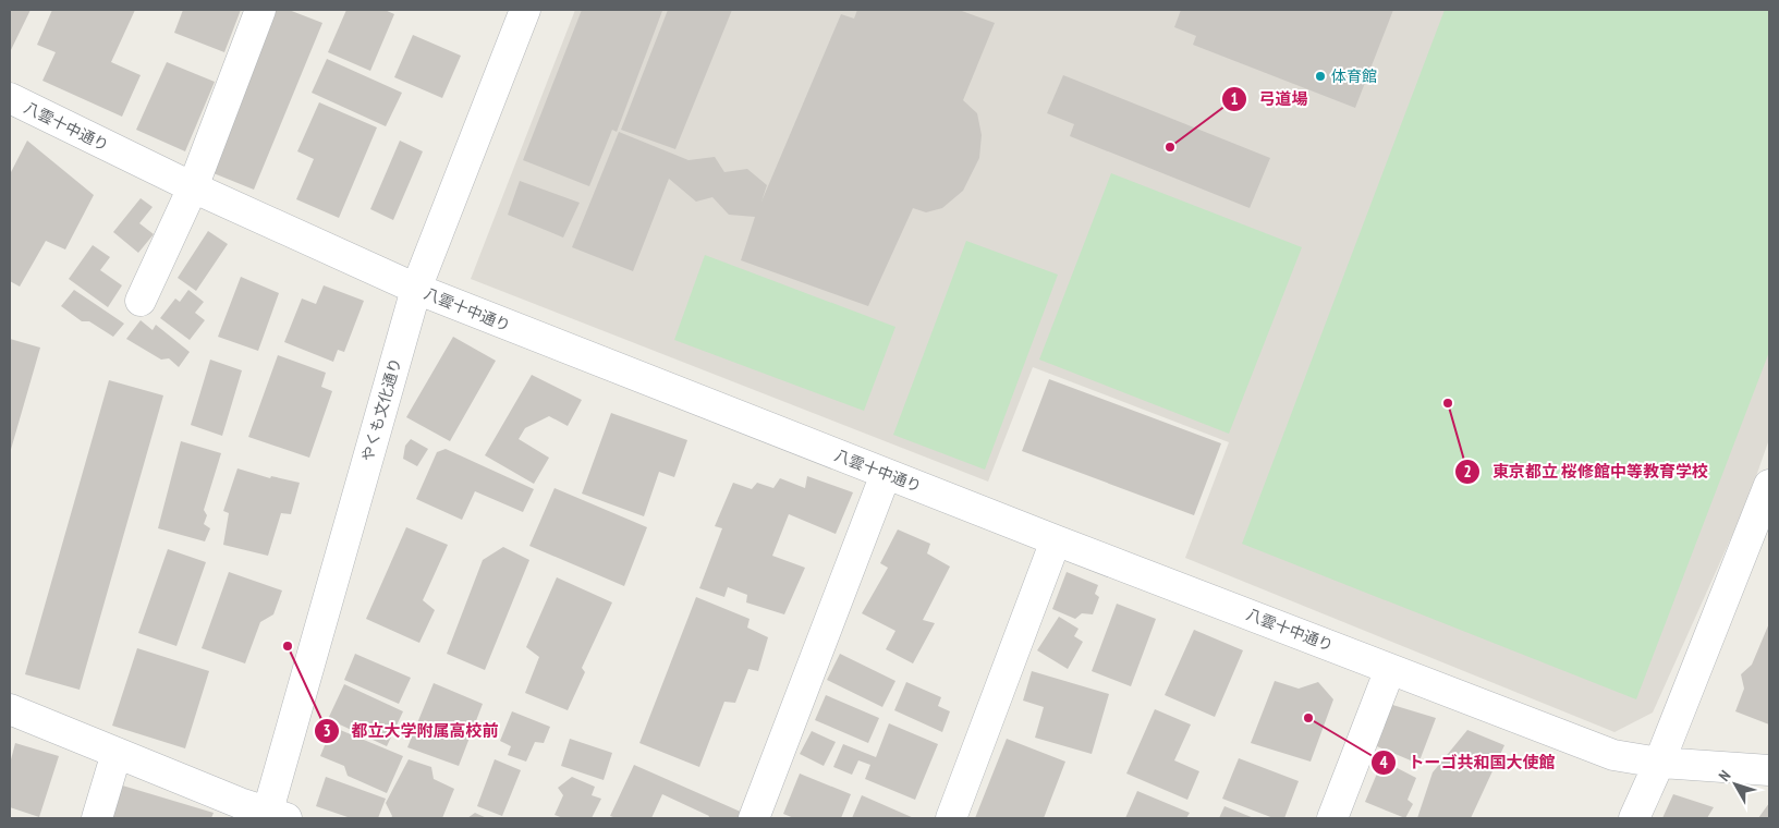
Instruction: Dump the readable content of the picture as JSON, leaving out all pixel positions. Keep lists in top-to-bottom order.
{
  "streets": {
    "street": ["八雲十中通り", "やくも文化通り"]
  },
  "crossings": [
    ["八雲十中通り", "やくも文化通り"]
  ],
  "places": [
    "体育館",
    "弓道場",
    "東京都立 桜修館中等教育学校",
    "都立大学附属高校前",
    "トーゴ共和国大使館"
  ],
  "north": "top left"
}
